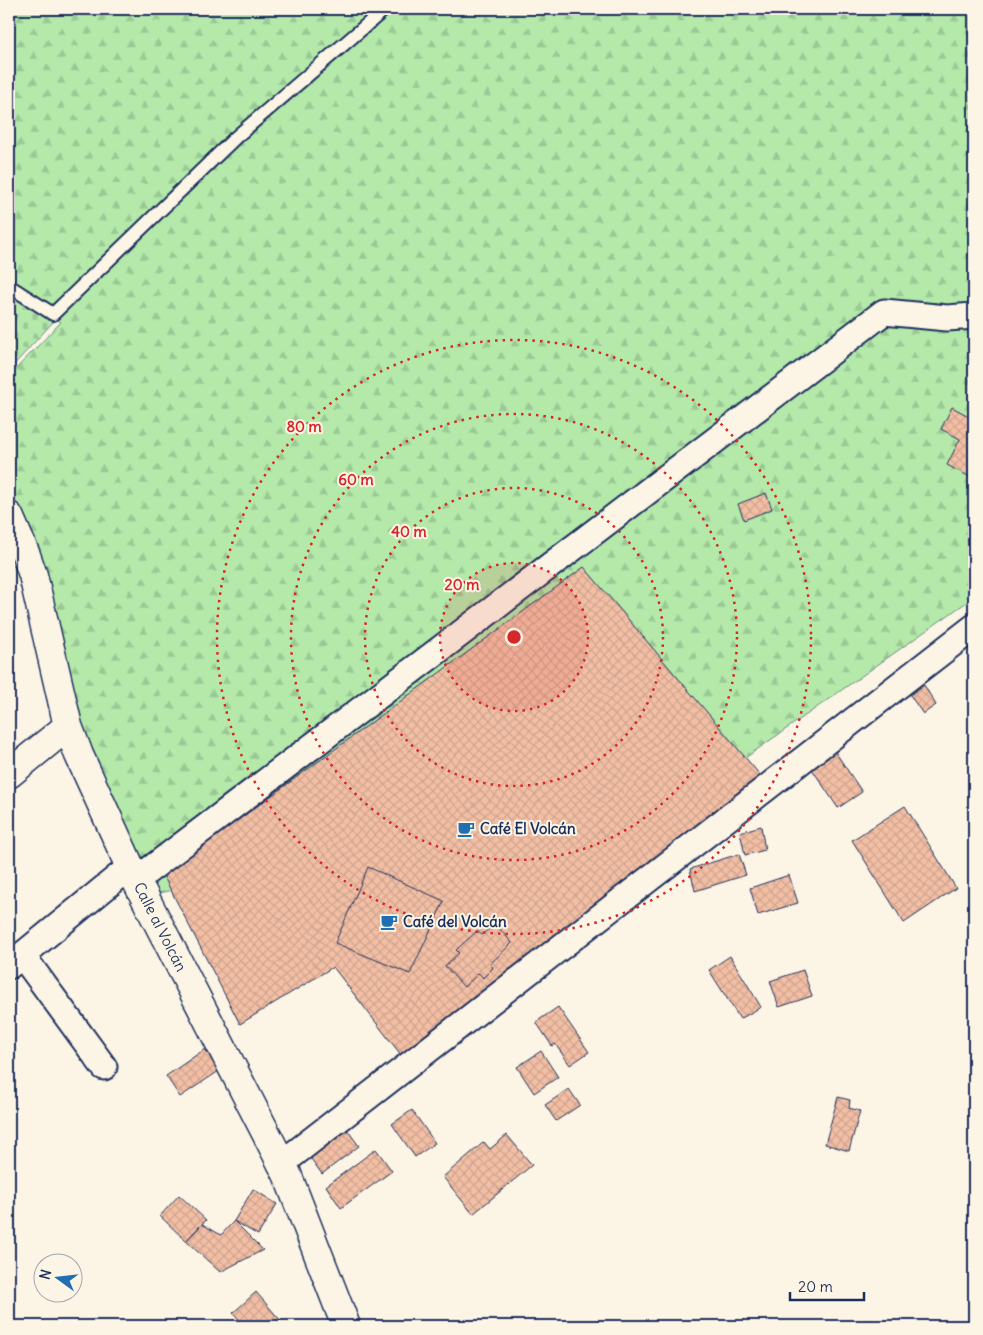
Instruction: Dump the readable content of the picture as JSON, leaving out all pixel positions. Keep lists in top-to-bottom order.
{
  "streets": {
    "street": ["Calle al Volcán"]
  },
  "places": {
    "cafe": ["Café El Volcán", "Café del Volcán"]
  },
  "scale_bar": "20 m",
  "north": "left",
  "rings": [
    "80 m",
    "60 m",
    "40 m",
    "20 m"
  ]
}
